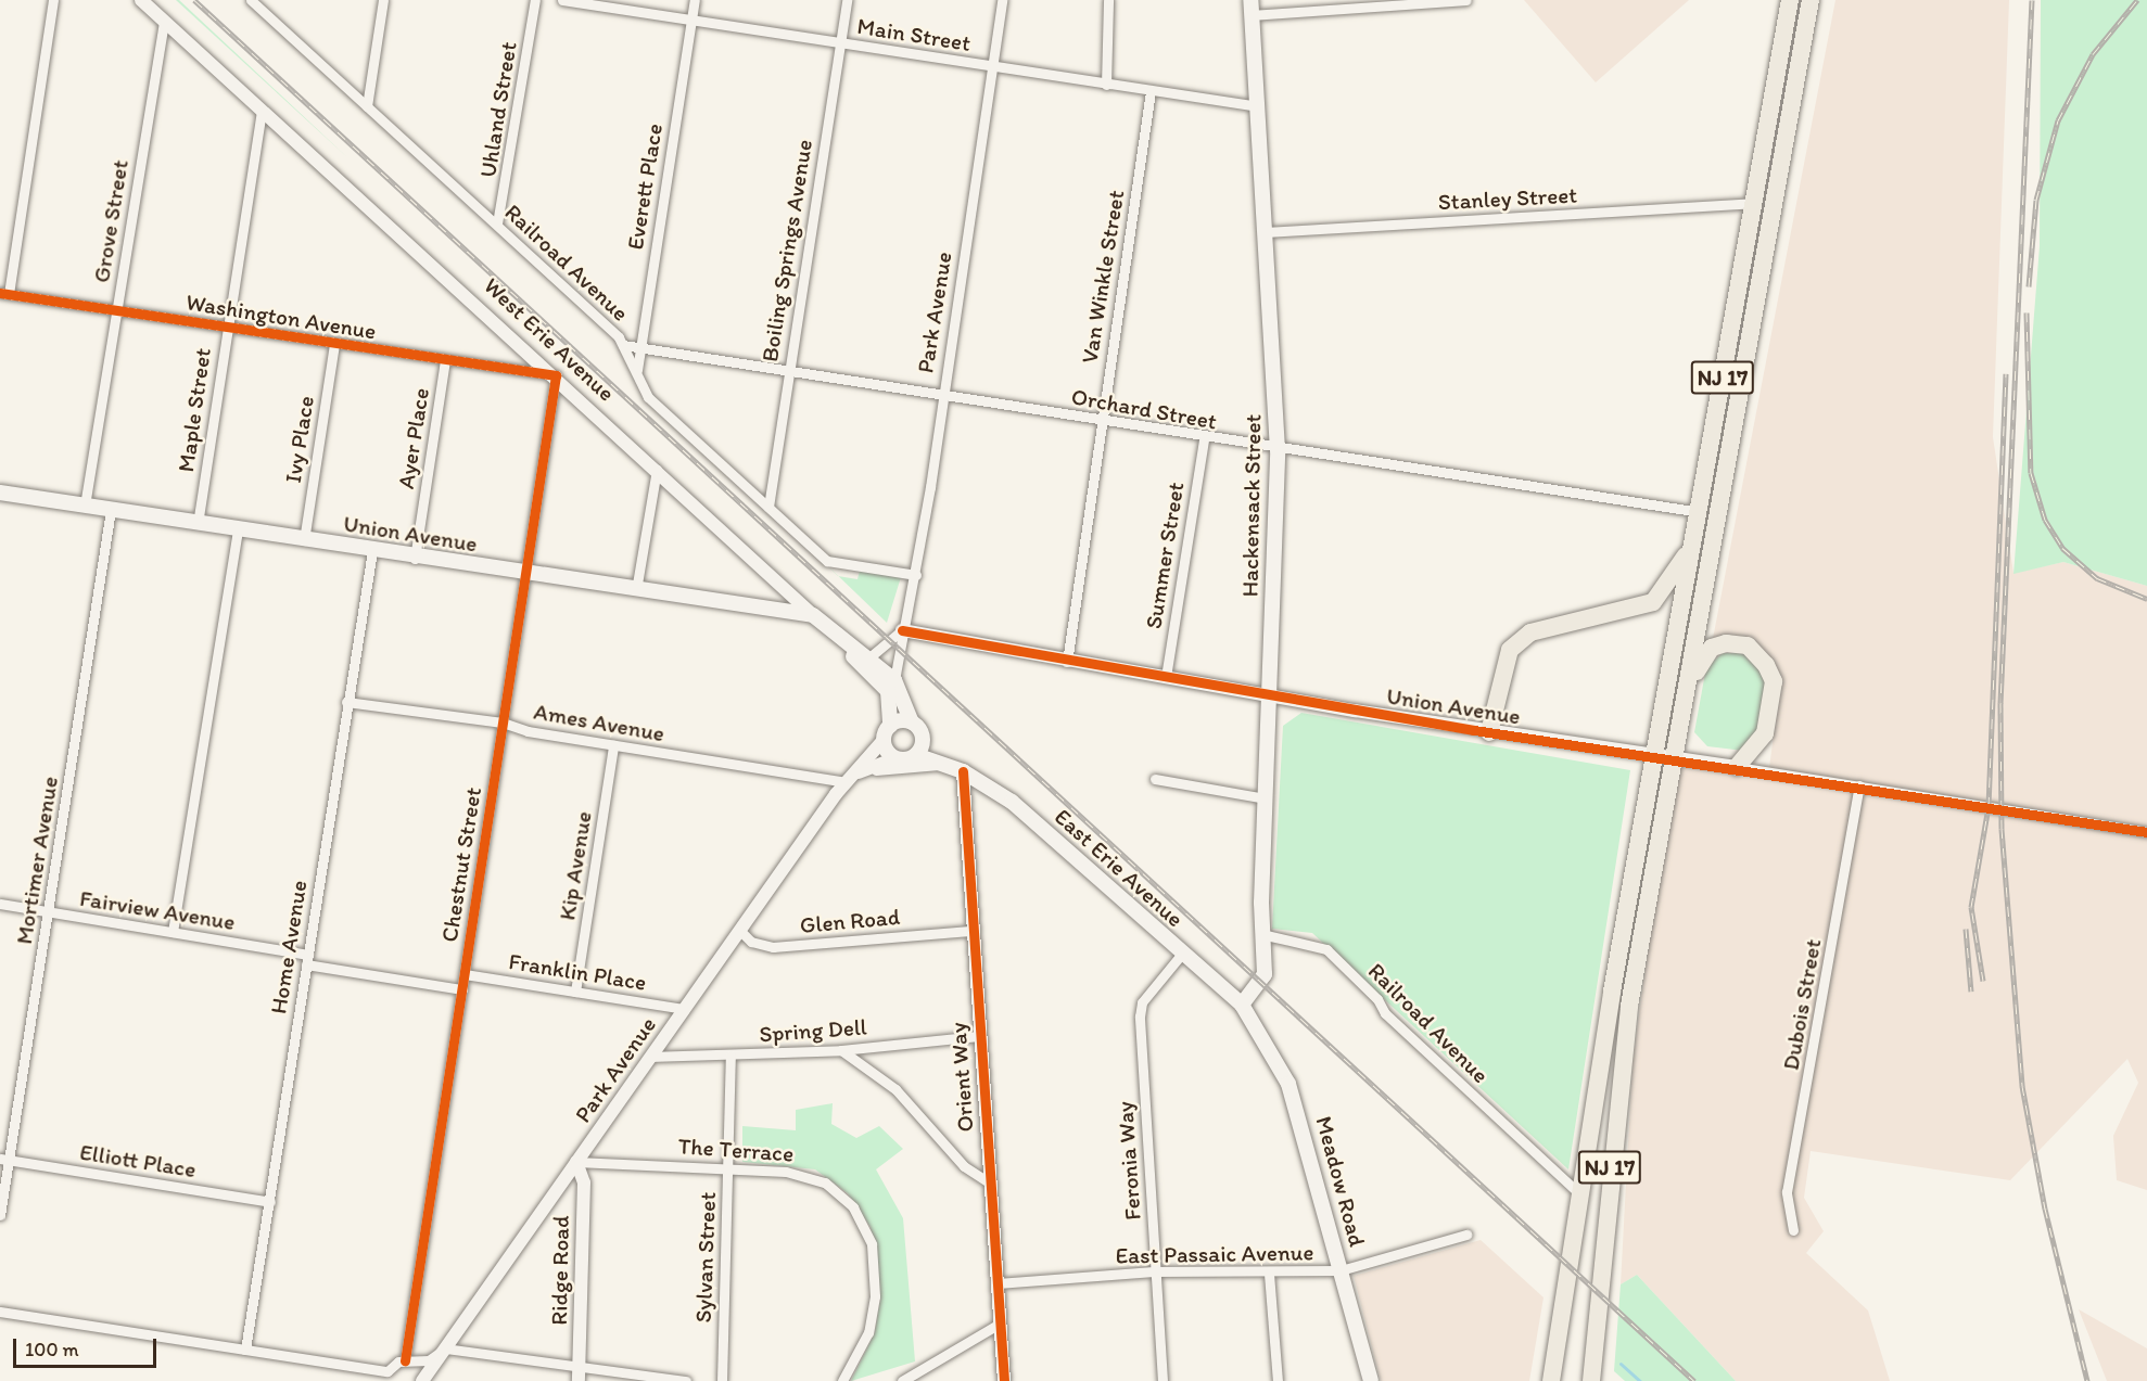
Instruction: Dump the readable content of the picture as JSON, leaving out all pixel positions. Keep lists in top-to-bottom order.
{
  "streets": {
    "highway": ["NJ 17"],
    "main road": [
      "West Erie Avenue",
      "Hackensack Street",
      "Union Avenue",
      "East Erie Avenue",
      "Meadow Road"
    ],
    "street": [
      "Main Street",
      "Uhland Street",
      "Everett Place",
      "Stanley Street",
      "Grove Street",
      "Boiling Springs Avenue",
      "Railroad Avenue",
      "Van Winkle Street",
      "Park Avenue",
      "Washington Avenue",
      "Orchard Street",
      "Maple Street",
      "Ayer Place",
      "Ivy Place",
      "Summer Street",
      "Ames Avenue",
      "Mortimer Avenue",
      "Chestnut Street",
      "Kip Avenue",
      "Fairview Avenue",
      "Glen Road",
      "Home Avenue",
      "Franklin Place",
      "Dubois Street",
      "Spring Dell",
      "Orient Way",
      "The Terrace",
      "Elliott Place",
      "Feronia Way",
      "East Passaic Avenue",
      "Sylvan Street",
      "Ridge Road"
    ]
  },
  "crossings": [
    ["Main Street", "Everett Place"],
    ["Main Street", "Boiling Springs Avenue"],
    ["Main Street", "Van Winkle Street"],
    ["Main Street", "Park Avenue"],
    ["Main Street", "Hackensack Street"],
    ["Uhland Street", "Railroad Avenue"],
    ["Everett Place", "Railroad Avenue"],
    ["Everett Place", "Orchard Street"],
    ["Stanley Street", "NJ 17"],
    ["Stanley Street", "Hackensack Street"],
    ["Grove Street", "Washington Avenue"],
    ["Grove Street", "West Erie Avenue"],
    ["Grove Street", "Union Avenue"],
    ["Boiling Springs Avenue", "Railroad Avenue"],
    ["Boiling Springs Avenue", "Orchard Street"],
    ["Railroad Avenue", "Park Avenue"],
    ["Railroad Avenue", "NJ 17"],
    ["Railroad Avenue", "Orchard Street"],
    ["Railroad Avenue", "Hackensack Street"],
    ["Van Winkle Street", "Orchard Street"],
    ["Van Winkle Street", "Union Avenue"],
    ["Park Avenue", "West Erie Avenue"],
    ["Park Avenue", "Orchard Street"],
    ["Park Avenue", "Union Avenue"],
    ["Park Avenue", "Ames Avenue"],
    ["Park Avenue", "Glen Road"],
    ["Park Avenue", "Franklin Place"],
    ["Park Avenue", "Spring Dell"],
    ["Park Avenue", "The Terrace"],
    ["Park Avenue", "Ridge Road"],
    ["Washington Avenue", "West Erie Avenue"],
    ["Washington Avenue", "Maple Street"],
    ["Washington Avenue", "Ayer Place"],
    ["Washington Avenue", "Ivy Place"],
    ["Washington Avenue", "Chestnut Street"],
    ["West Erie Avenue", "Maple Street"],
    ["West Erie Avenue", "Union Avenue"],
    ["West Erie Avenue", "Chestnut Street"],
    ["West Erie Avenue", "East Erie Avenue"],
    ["NJ 17", "Orchard Street"],
    ["NJ 17", "Union Avenue"],
    ["Orchard Street", "Hackensack Street"],
    ["Orchard Street", "Summer Street"],
    ["Maple Street", "Union Avenue"],
    ["Ayer Place", "Union Avenue"],
    ["Ivy Place", "Union Avenue"],
    ["Hackensack Street", "Union Avenue"],
    ["Hackensack Street", "East Erie Avenue"],
    ["Hackensack Street", "Meadow Road"],
    ["Union Avenue", "Summer Street"],
    ["Union Avenue", "Mortimer Avenue"],
    ["Union Avenue", "Chestnut Street"],
    ["Union Avenue", "Home Avenue"],
    ["Union Avenue", "Dubois Street"],
    ["Ames Avenue", "Chestnut Street"],
    ["Ames Avenue", "Kip Avenue"],
    ["Ames Avenue", "East Erie Avenue"],
    ["Ames Avenue", "Home Avenue"],
    ["Mortimer Avenue", "Fairview Avenue"],
    ["Mortimer Avenue", "Elliott Place"],
    ["Chestnut Street", "Franklin Place"],
    ["Kip Avenue", "Franklin Place"],
    ["East Erie Avenue", "Orient Way"],
    ["East Erie Avenue", "Feronia Way"],
    ["East Erie Avenue", "Meadow Road"],
    ["Fairview Avenue", "Home Avenue"],
    ["Glen Road", "Orient Way"],
    ["Home Avenue", "Elliott Place"],
    ["Spring Dell", "Orient Way"],
    ["Spring Dell", "Sylvan Street"],
    ["Orient Way", "East Passaic Avenue"],
    ["The Terrace", "Sylvan Street"],
    ["The Terrace", "Ridge Road"],
    ["Feronia Way", "East Passaic Avenue"],
    ["Meadow Road", "East Passaic Avenue"]
  ],
  "scale_bar": "100 m"
}
